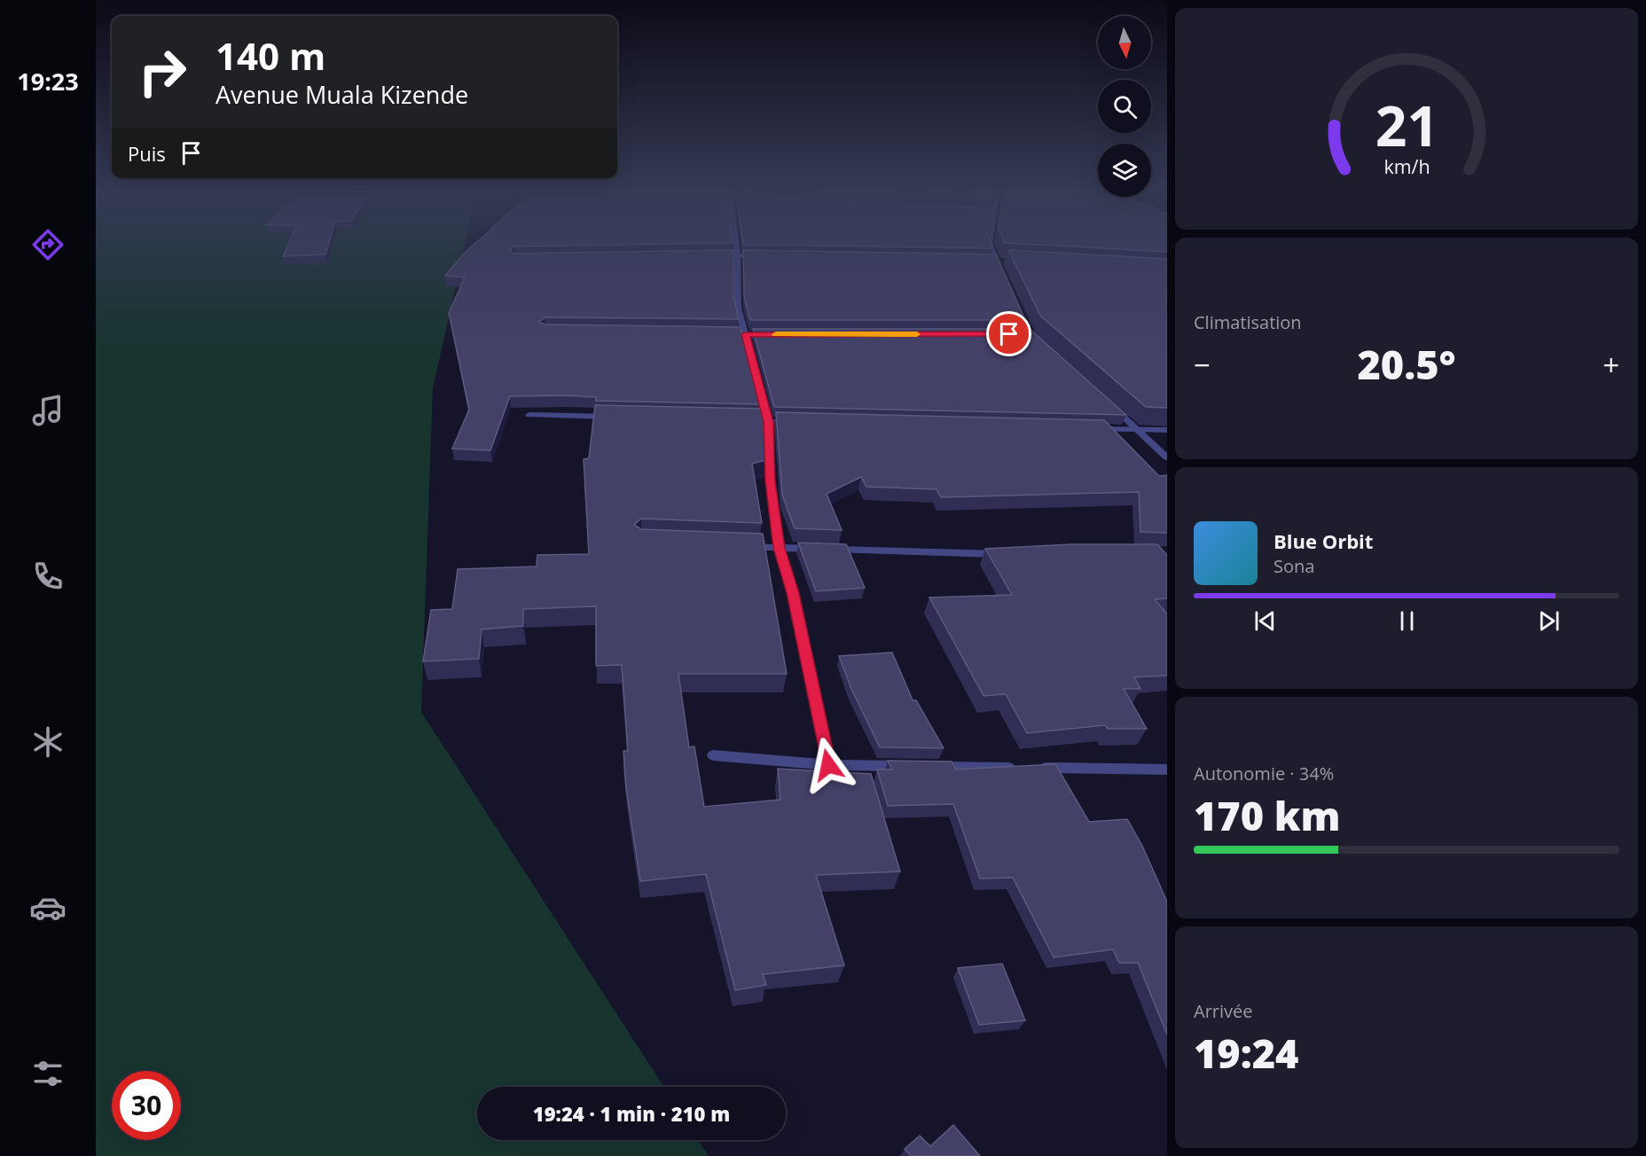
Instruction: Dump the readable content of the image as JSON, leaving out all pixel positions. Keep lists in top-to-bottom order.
{
  "north": "bottom",
  "page": {
    "tabs": "19:23",
    "turn": ["140 m", "Avenue Muala Kizende"],
    "then": "Puis",
    "tile": [
      "Climatisation",
      ["Autonomie · 34%", "170 km"],
      ["Arrivée", "19:24"]
    ],
    "heat": ["−", "20.5°", "+"],
    "song": ["Blue Orbit", "Sona"],
    "limit": "30",
    "trip": "19:24 · 1 min · 210 m",
    "gauge": ["21", "km/h"]
  }
}
